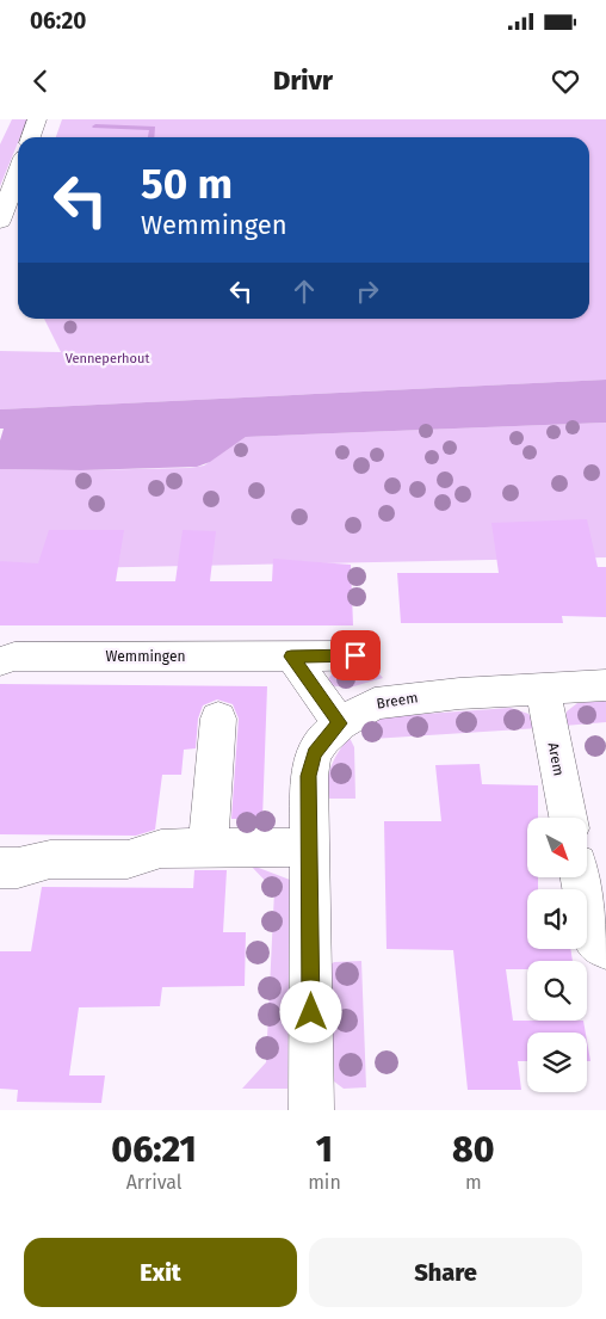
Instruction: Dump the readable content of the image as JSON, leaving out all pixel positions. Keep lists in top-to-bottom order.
{
  "streets": {
    "street": ["Wemmingen", "Breem", "Arem"]
  },
  "crossings": [
    ["Breem", "Arem"]
  ],
  "parks": ["Venneperhout"],
  "north": "bottom right",
  "page": {
    "status": "06:20",
    "header": "Drivr",
    "turn": ["50 m", "Wemmingen"],
    "eta": [
      "06:21",
      "Arrival",
      "1",
      "min",
      "80",
      "m"
    ],
    "buttons": ["Exit", "Share"]
  }
}
